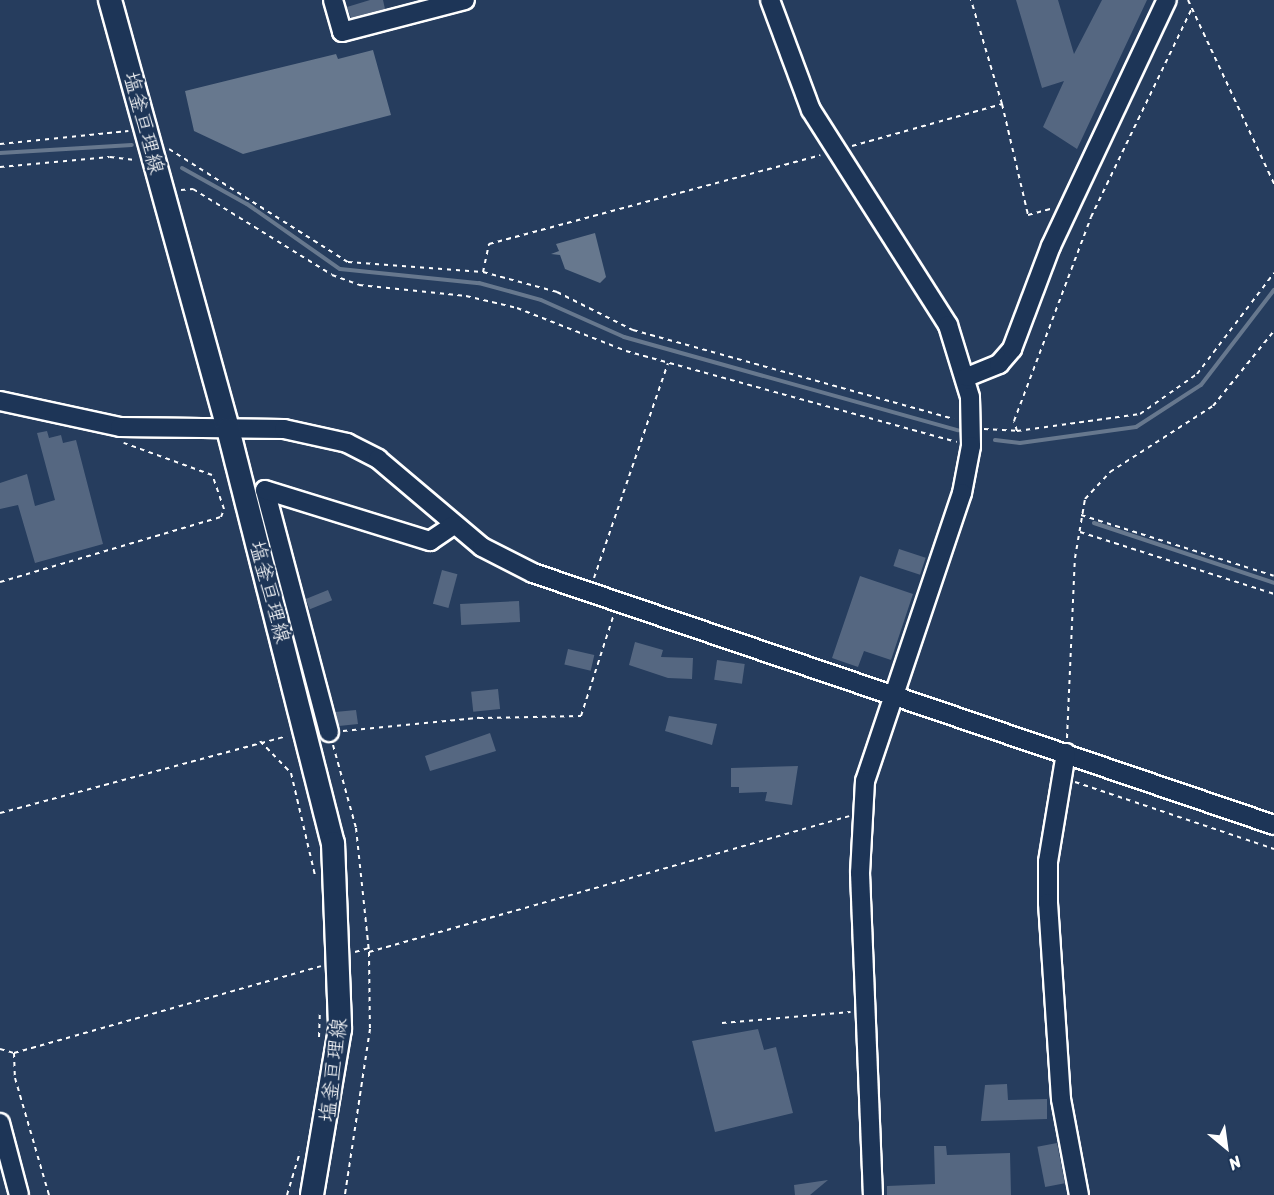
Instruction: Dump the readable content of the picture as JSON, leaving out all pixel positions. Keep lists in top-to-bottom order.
{
  "streets": {
    "main road": ["塩釜亘理線"]
  },
  "north": "bottom right"
}
